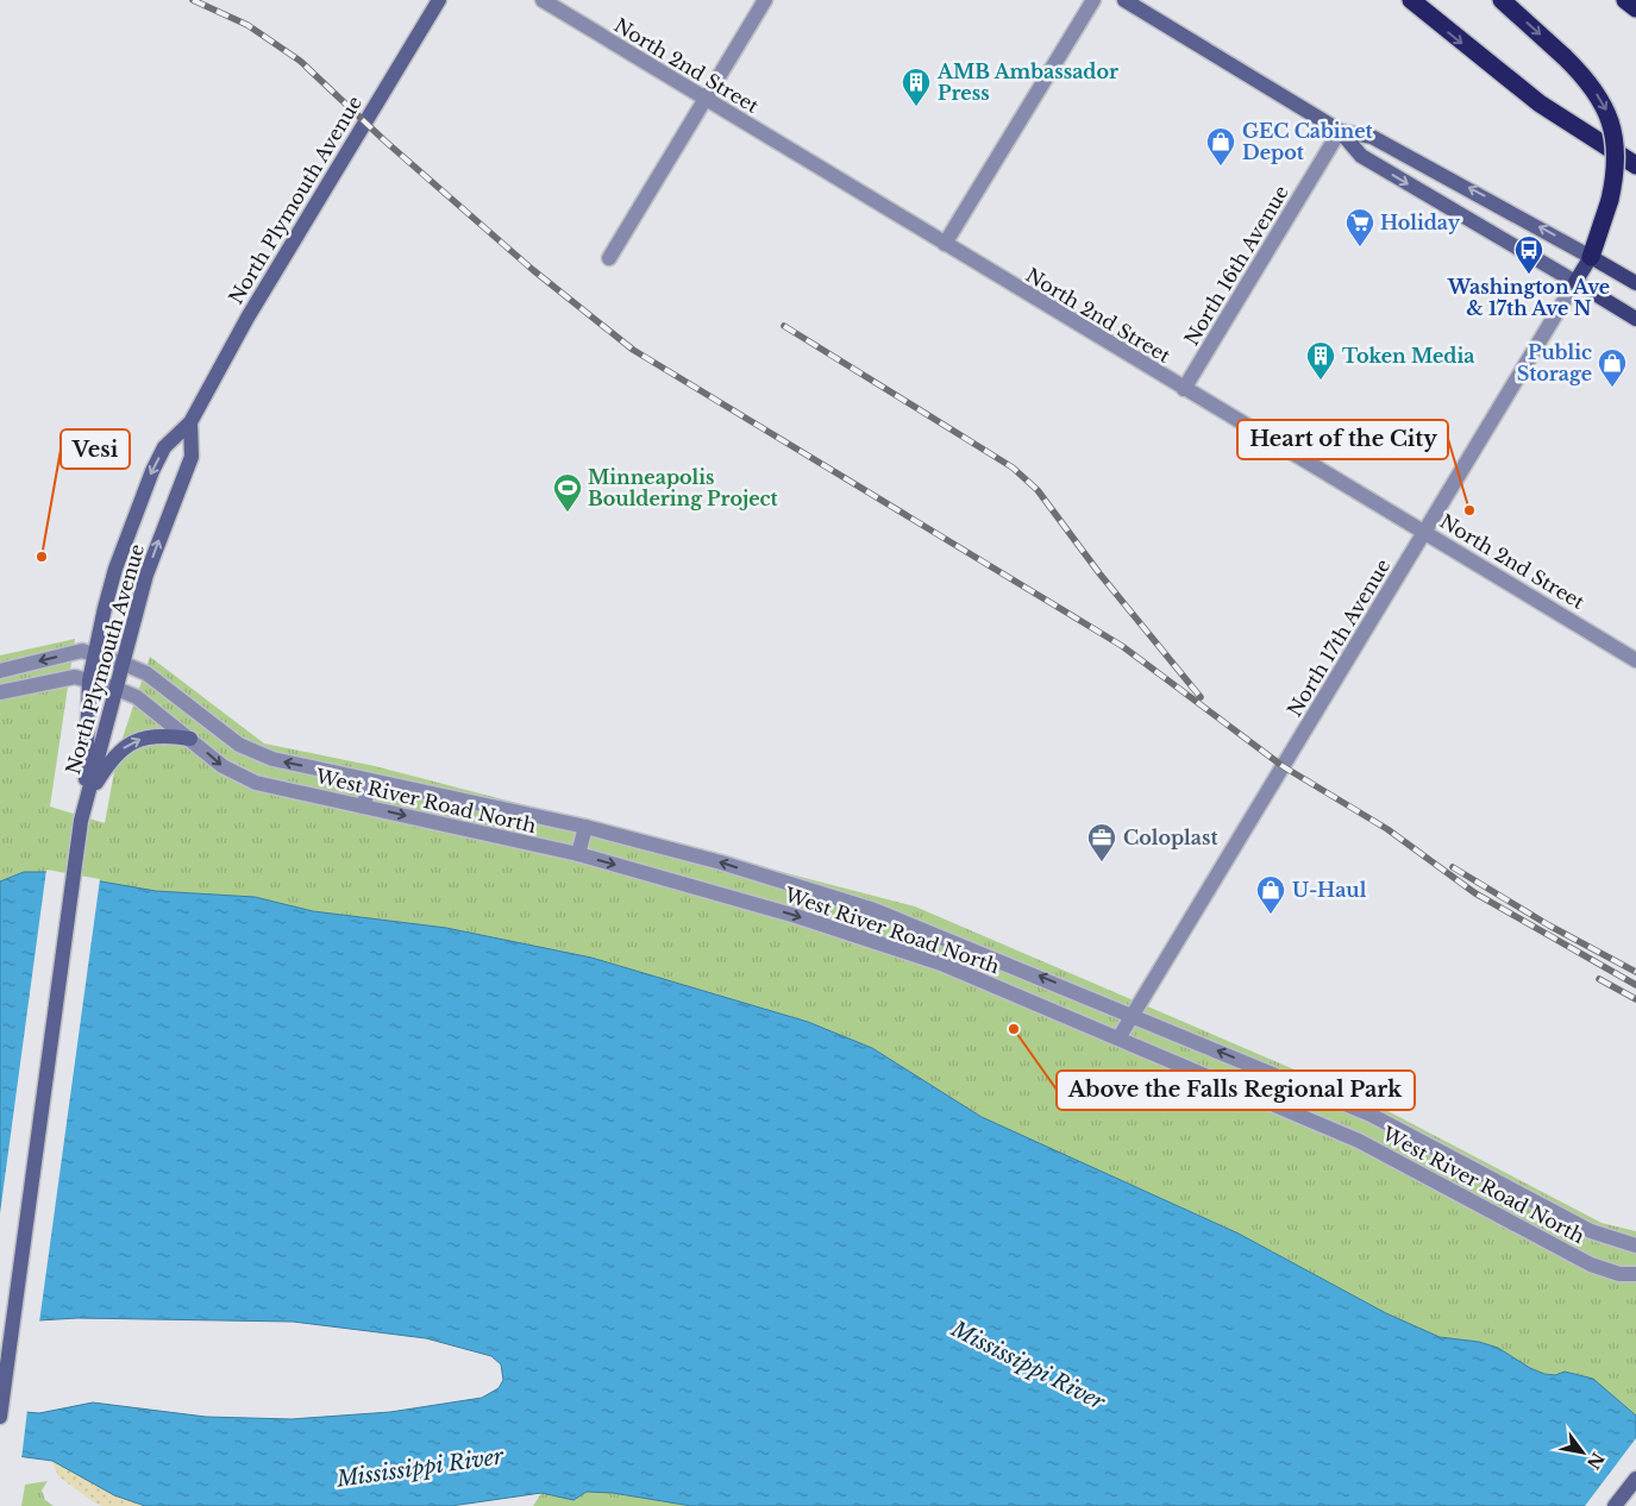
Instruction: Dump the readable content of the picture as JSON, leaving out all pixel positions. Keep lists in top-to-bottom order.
{
  "streets": {
    "main road": ["North Plymouth Avenue", "North 17th Avenue"],
    "street": ["North 2nd Street", "North 16th Avenue", "West River Road North"]
  },
  "crossings": [
    ["North 2nd Street", "North 16th Avenue"],
    ["North 2nd Street", "North 17th Avenue"],
    ["North Plymouth Avenue", "West River Road North"],
    ["North 17th Avenue", "West River Road North"]
  ],
  "water": ["Mississippi River"],
  "places": {
    "building": ["AMB Ambassador Press", "Token Media"],
    "shop": ["GEC Cabinet Depot", "Public Storage", "U-Haul"],
    "supermarket": ["Holiday"],
    "bus stop": ["Washington Ave & 17th Ave N"],
    "other": ["Heart of the City", "Vesi", "Above the Falls Regional Park"],
    "sports": ["Minneapolis Bouldering Project"],
    "office": ["Coloplast"]
  },
  "north": "bottom right"
}
